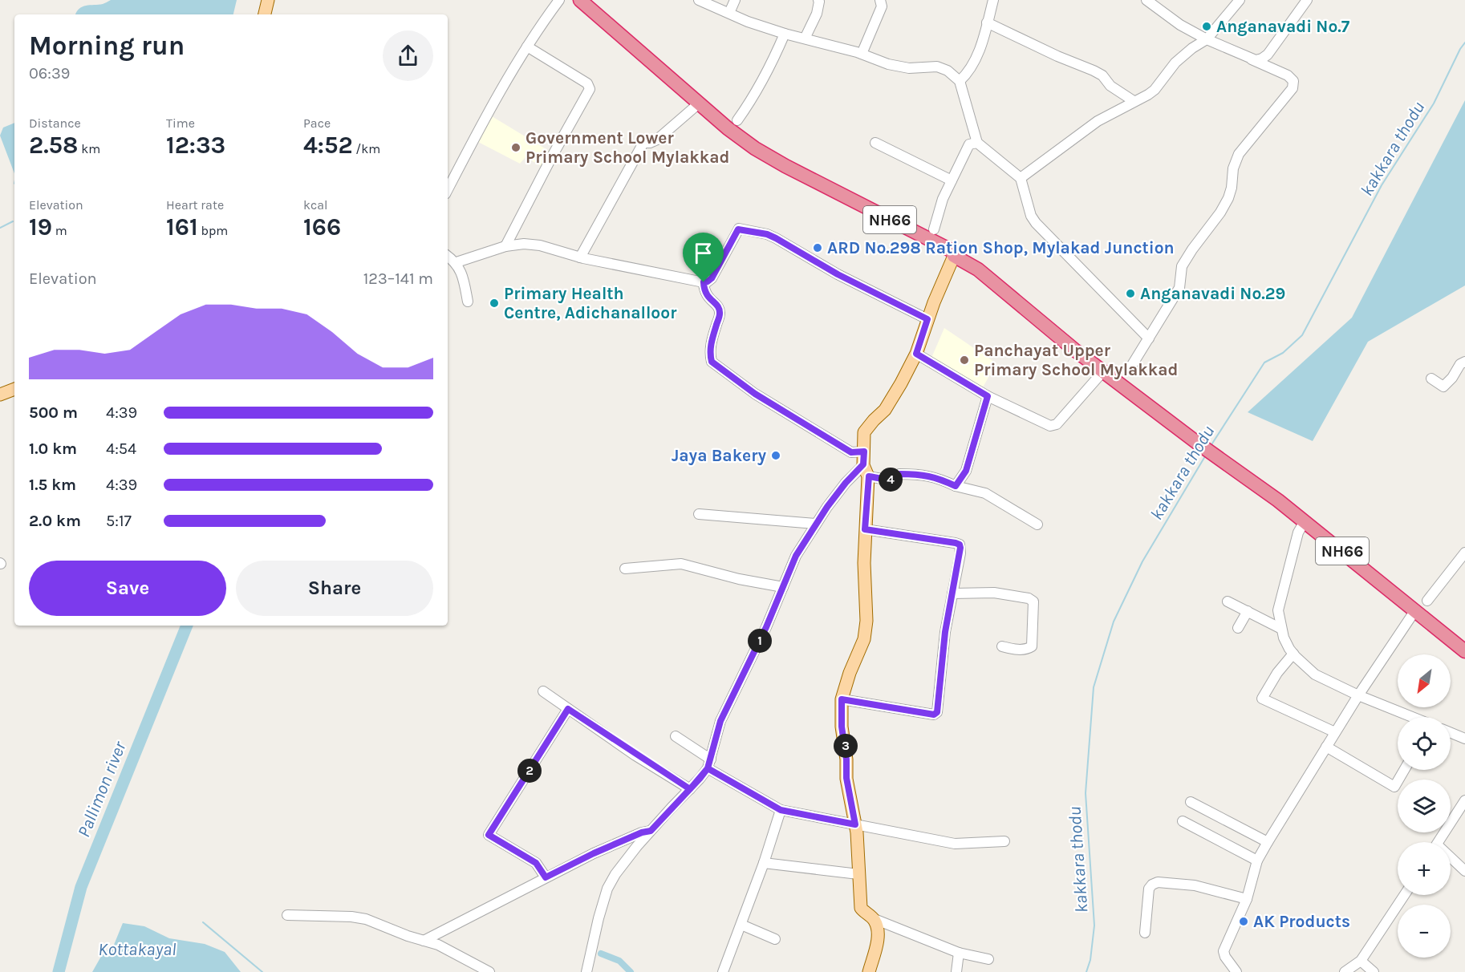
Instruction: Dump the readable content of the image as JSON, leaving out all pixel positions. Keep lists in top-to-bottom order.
{
  "streets": {
    "highway": ["NH66"]
  },
  "water": ["kakkara thodu", "Pallimon river", "Kottakayal"],
  "places": [
    "Anganavadi No.7",
    "Government Lower Primary School Mylakkad",
    "ARD No.298 Ration Shop, Mylakad Junction",
    "Anganavadi No.29",
    "Primary Health Centre, Adichanalloor",
    "Panchayat Upper Primary School Mylakkad",
    "Jaya Bakery",
    "AK Products"
  ],
  "north": "bottom left",
  "page": {
    "heading": ["Morning run", "06:39"],
    "stats": [
      ["Distance", "2.58 km"],
      ["Time", "12:33"],
      ["Pace", "4:52 /km"],
      ["Elevation", "19 m"],
      ["Heart rate", "161 bpm"],
      ["kcal", "166"]
    ],
    "chart": ["Elevation", "123–141 m"],
    "list": [
      {
        "name": "500 m",
        "note": "4:39"
      },
      {
        "name": "1.0 km",
        "note": "4:54"
      },
      {
        "name": "1.5 km",
        "note": "4:39"
      },
      {
        "name": "2.0 km",
        "note": "5:17"
      }
    ],
    "pins": [
      "4",
      "1",
      "3",
      "2"
    ],
    "buttons": ["Save", "Share"],
    "map_buttons": ["+", "−"]
  }
}
